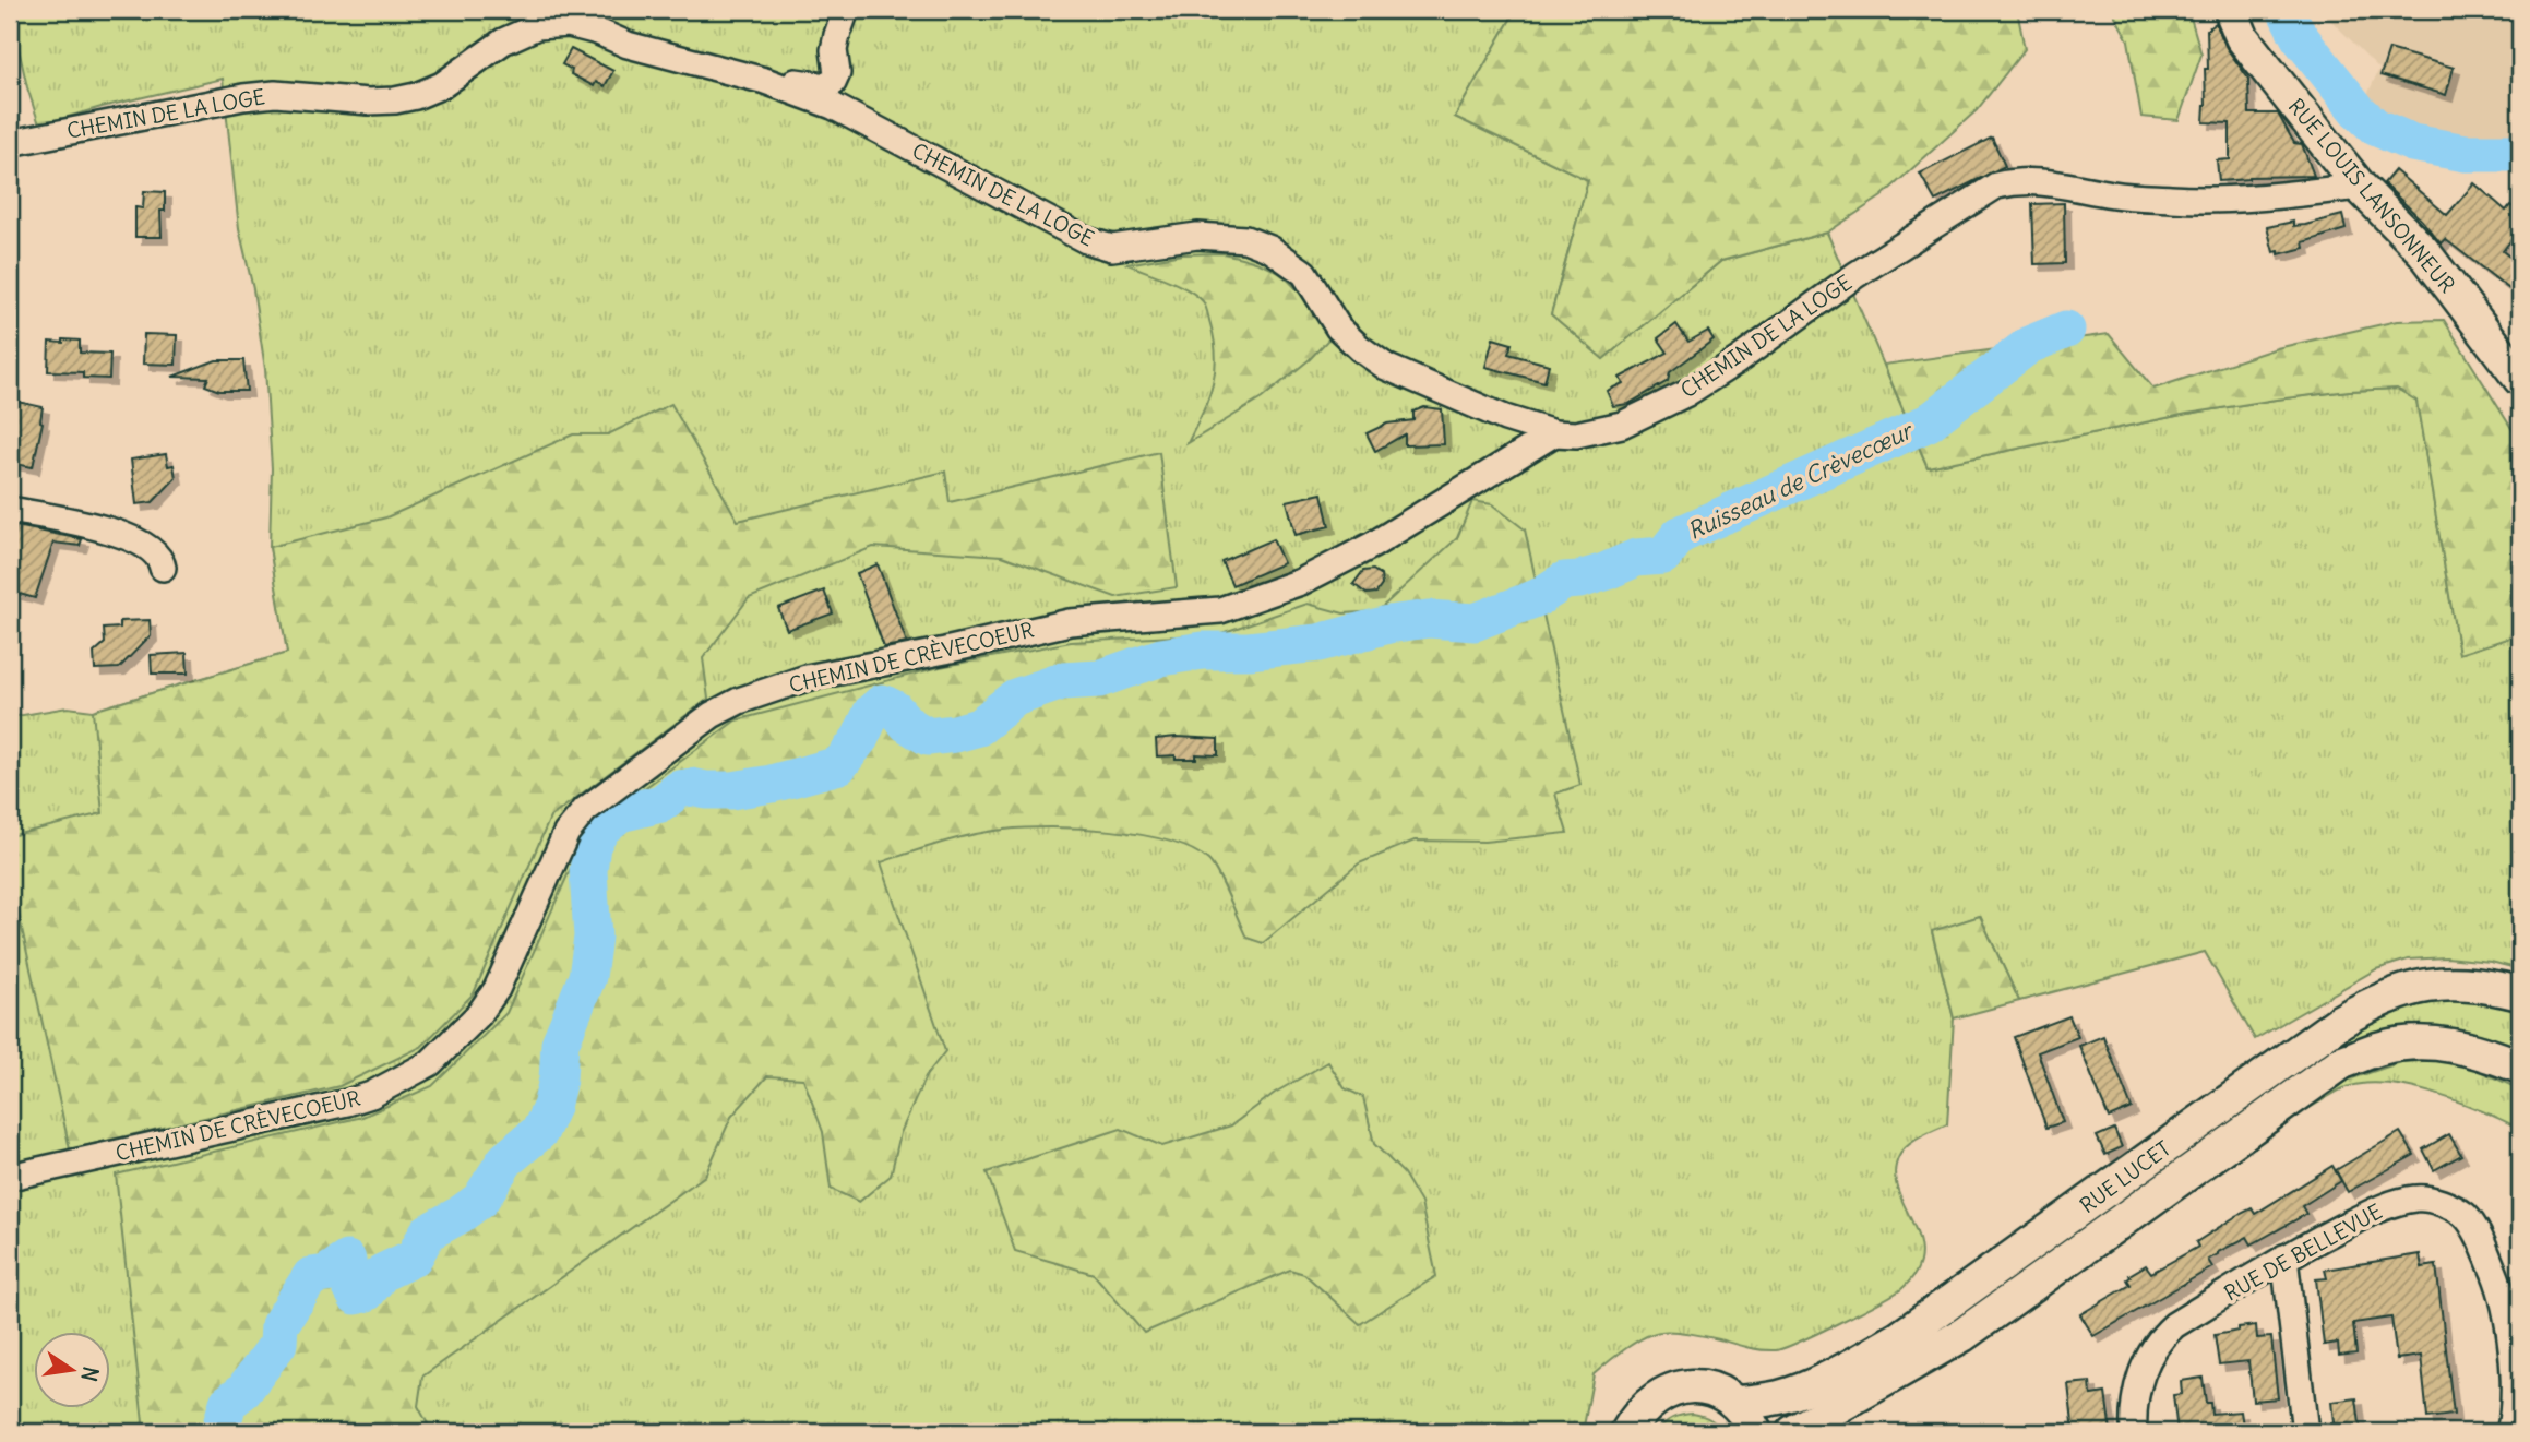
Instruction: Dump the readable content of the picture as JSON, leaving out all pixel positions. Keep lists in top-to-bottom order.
{
  "streets": {
    "main road": ["RUE LOUIS LANSONNEUR", "RUE LUCET"],
    "street": ["CHEMIN DE LA LOGE", "CHEMIN DE CRÈVECOEUR", "RUE DE BELLEVUE"]
  },
  "crossings": [
    ["CHEMIN DE LA LOGE", "RUE LOUIS LANSONNEUR"],
    ["CHEMIN DE LA LOGE", "CHEMIN DE CRÈVECOEUR"]
  ],
  "water": ["Ruisseau de Crèvecœur"],
  "north": "right"
}
